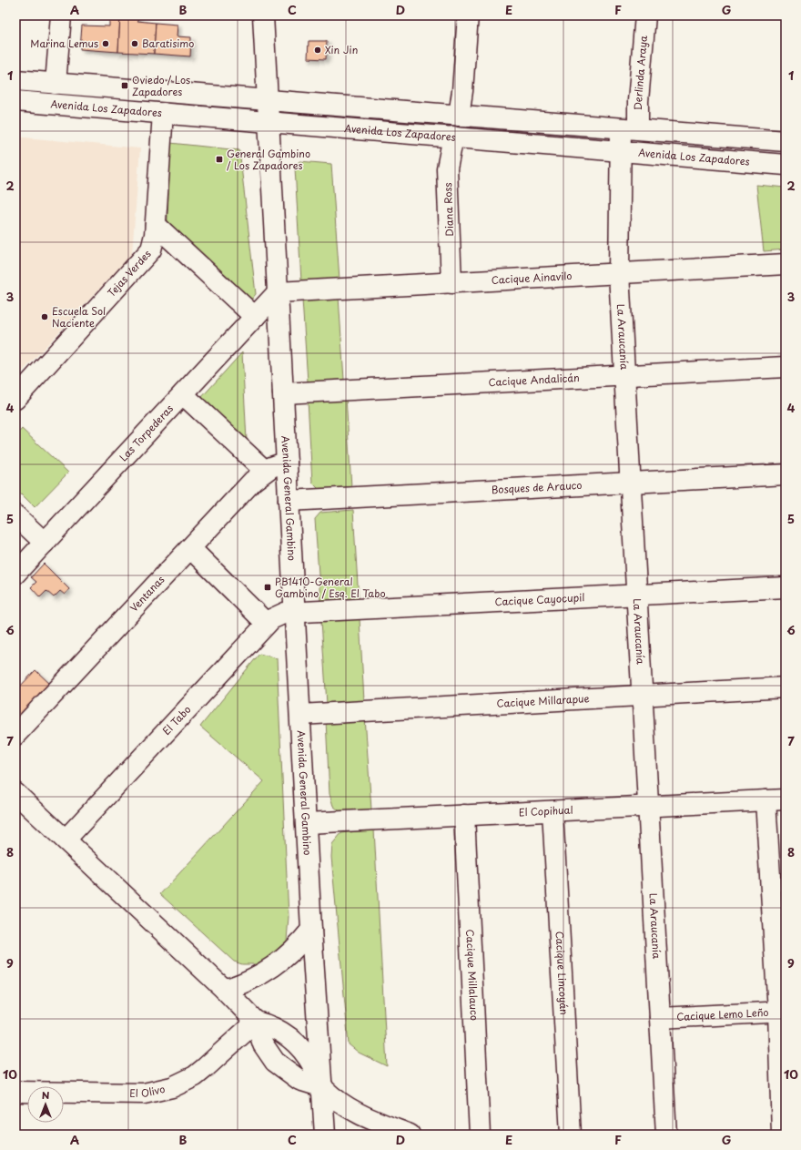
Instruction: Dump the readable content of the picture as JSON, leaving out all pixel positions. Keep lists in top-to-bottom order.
{
  "streets": {
    "street": [
      "Derlinda Araya",
      "Avenida Los Zapadores",
      "Diana Ross",
      "Tejas Verdes",
      "Cacique Ainavilo",
      "La Araucanía",
      "Cacique Andalicán",
      "Las Torpederas",
      "Bosques de Arauco",
      "Avenida General Gambino",
      "Ventanas",
      "Cacique Cayocupil",
      "Cacique Millarapue",
      "El Tabo",
      "El Copihual",
      "Cacique Lincoyán",
      "Cacique Millalauco",
      "Cacique Lemo Leño",
      "El Olivo"
    ]
  },
  "crossings": [
    ["Derlinda Araya", "Avenida Los Zapadores"],
    ["Derlinda Araya", "La Araucanía"],
    ["Avenida Los Zapadores", "Diana Ross"],
    ["Avenida Los Zapadores", "Tejas Verdes"],
    ["Avenida Los Zapadores", "La Araucanía"],
    ["Avenida Los Zapadores", "Avenida General Gambino"],
    ["Diana Ross", "Cacique Ainavilo"],
    ["Cacique Ainavilo", "La Araucanía"],
    ["Cacique Ainavilo", "Las Torpederas"],
    ["Cacique Ainavilo", "Avenida General Gambino"],
    ["La Araucanía", "Cacique Andalicán"],
    ["La Araucanía", "Bosques de Arauco"],
    ["La Araucanía", "Cacique Cayocupil"],
    ["La Araucanía", "Cacique Millarapue"],
    ["La Araucanía", "El Copihual"],
    ["La Araucanía", "Cacique Lemo Leño"],
    ["Cacique Andalicán", "Avenida General Gambino"],
    ["Las Torpederas", "Avenida General Gambino"],
    ["Bosques de Arauco", "Avenida General Gambino"],
    ["Avenida General Gambino", "Ventanas"],
    ["Avenida General Gambino", "Cacique Cayocupil"],
    ["Avenida General Gambino", "Cacique Millarapue"],
    ["Avenida General Gambino", "El Tabo"],
    ["Avenida General Gambino", "El Copihual"],
    ["Cacique Cayocupil", "El Tabo"],
    ["El Copihual", "Cacique Lincoyán"],
    ["El Copihual", "Cacique Millalauco"]
  ],
  "places": {
    "other": [
      "Marina Lemus",
      "Baratisimo",
      "Xin Jin",
      "Escuela Sol Naciente"
    ],
    "transit": ["Oviedo / Los Zapadores", "General Gambino / Los Zapadores", "PB1410-General Gambino / Esq. El Tabo"]
  },
  "north": "top",
  "grid": {
    "columns": [
      "A",
      "B",
      "C",
      "D",
      "E",
      "F",
      "G"
    ],
    "rows": [
      "1",
      "2",
      "3",
      "4",
      "5",
      "6",
      "7",
      "8",
      "9",
      "10"
    ]
  }
}
